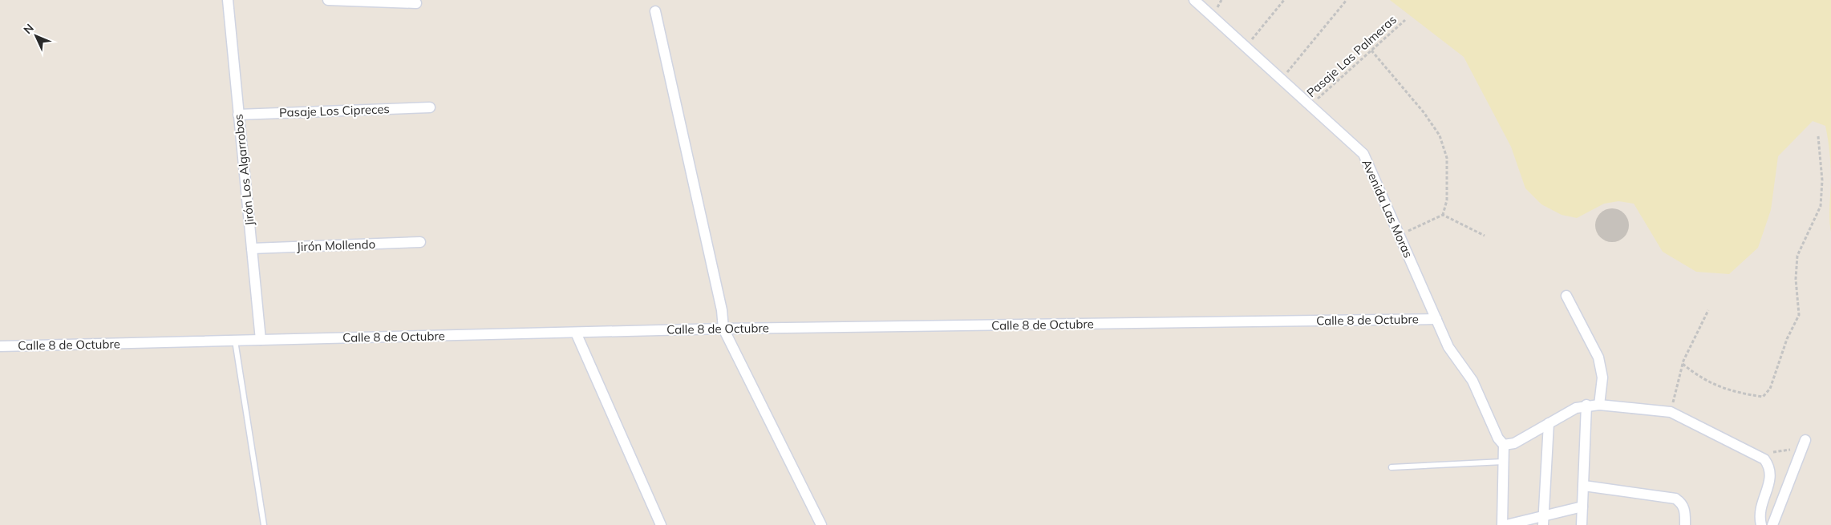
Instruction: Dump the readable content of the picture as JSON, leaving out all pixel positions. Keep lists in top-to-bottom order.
{
  "streets": {
    "street": [
      "Pasaje Los Cipreces",
      "Jirón Los Algarrobos",
      "Avenida Las Moras",
      "Jirón Mollendo",
      "Calle 8 de Octubre"
    ],
    "path": ["Pasaje Las Palmeras"]
  },
  "crossings": [
    ["Pasaje Las Palmeras", "Avenida Las Moras"],
    ["Pasaje Los Cipreces", "Jirón Los Algarrobos"],
    ["Jirón Los Algarrobos", "Jirón Mollendo"],
    ["Jirón Los Algarrobos", "Calle 8 de Octubre"],
    ["Avenida Las Moras", "Calle 8 de Octubre"]
  ],
  "north": "top left"
}
